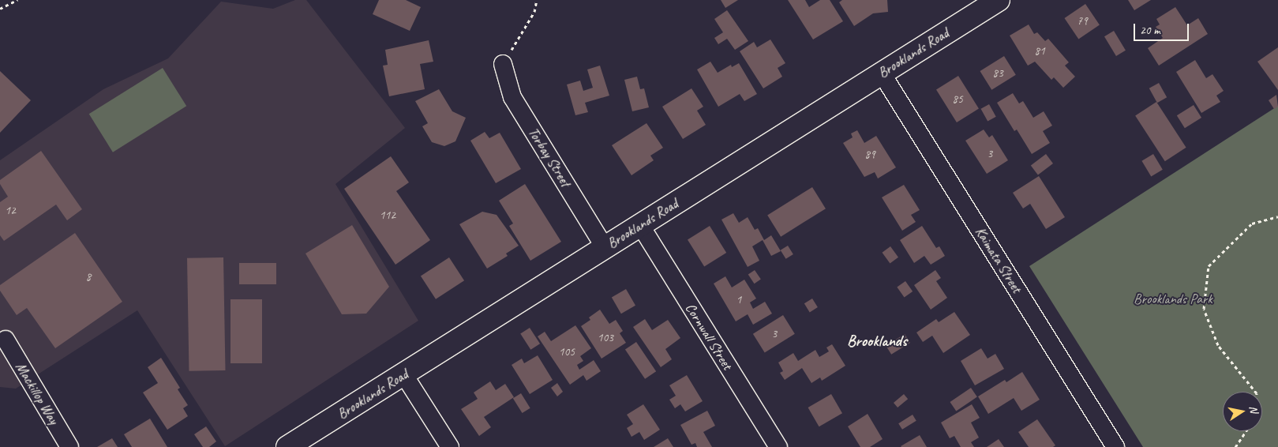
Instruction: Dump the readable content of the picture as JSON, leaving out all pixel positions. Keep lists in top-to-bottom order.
{
  "streets": {
    "street": [
      "Brooklands Road",
      "Torbay Street",
      "Kaimata Street",
      "Cornwall Street",
      "Mackillop Way"
    ]
  },
  "crossings": [
    ["Brooklands Road", "Torbay Street"],
    ["Brooklands Road", "Kaimata Street"],
    ["Brooklands Road", "Cornwall Street"]
  ],
  "districts": ["Brooklands"],
  "parks": ["Brooklands Park"],
  "house_numbers": [
    "79",
    "81",
    "83",
    "85",
    "3",
    "89",
    "12",
    "112",
    "8",
    "1",
    "3",
    "103",
    "105"
  ],
  "scale_bar": "20 m",
  "north": "right"
}
